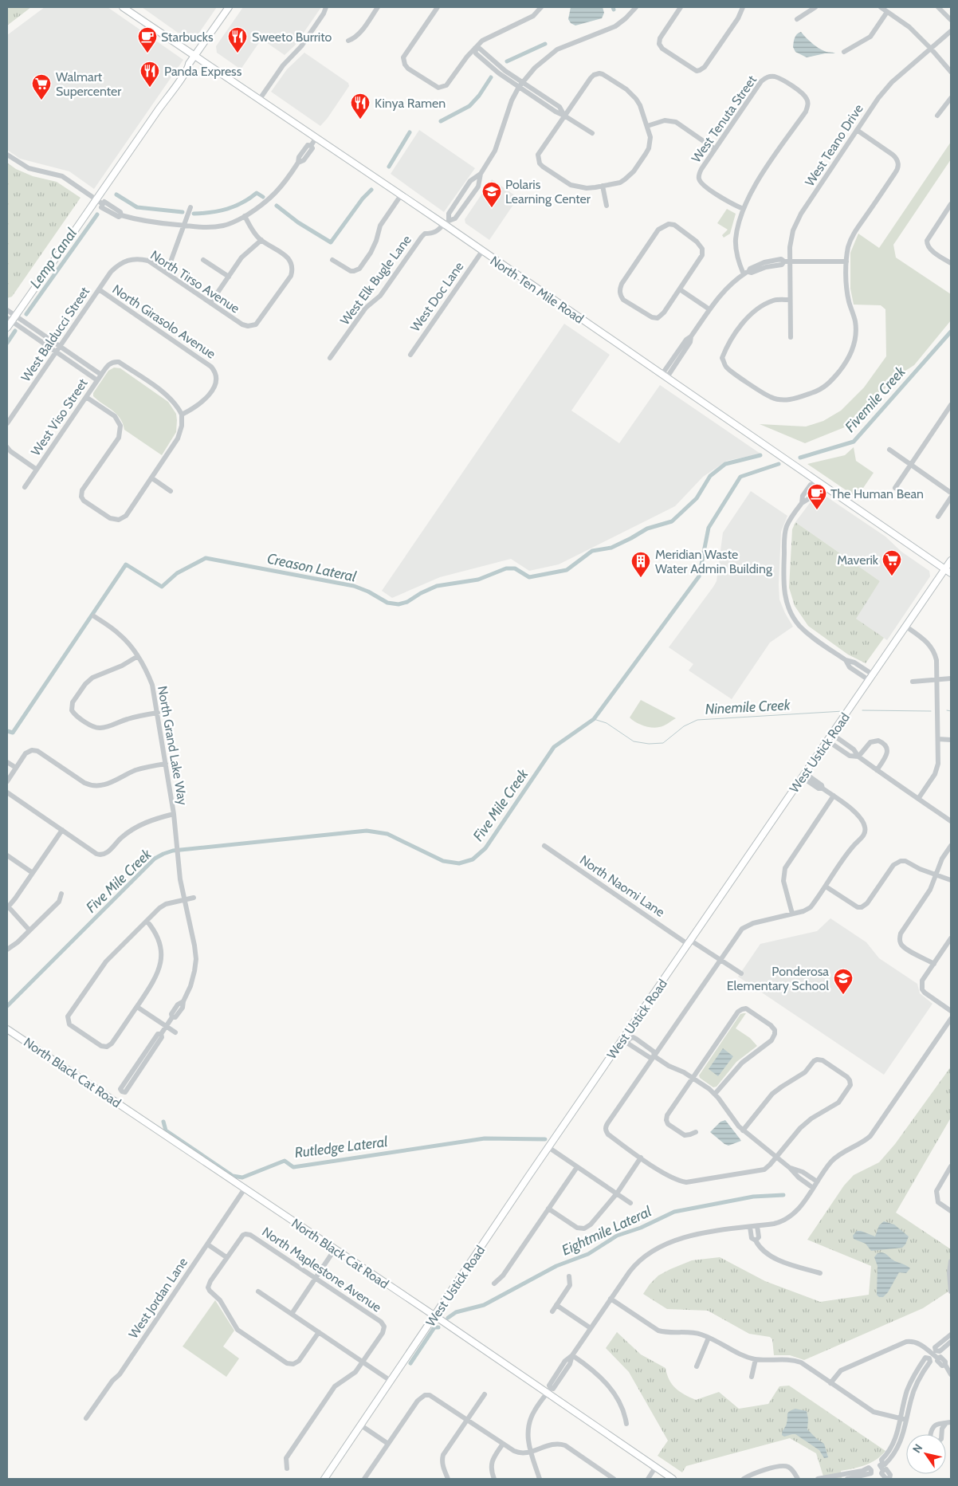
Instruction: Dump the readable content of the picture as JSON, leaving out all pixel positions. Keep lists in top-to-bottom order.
{
  "streets": {
    "main road": ["North Ten Mile Road", "West Ustick Road", "North Black Cat Road"],
    "street": [
      "West Tenuta Street",
      "West Teano Drive",
      "West Elk Bugle Lane",
      "North Tirso Avenue",
      "West Doc Lane",
      "North Girasolo Avenue",
      "West Balducci Street",
      "West Viso Street",
      "North Grand Lake Way",
      "North Naomi Lane",
      "North Maplestone Avenue",
      "West Jordan Lane"
    ]
  },
  "crossings": [
    ["West Elk Bugle Lane", "North Ten Mile Road"],
    ["North Tirso Avenue", "West Balducci Street"],
    ["North Ten Mile Road", "West Doc Lane"],
    ["North Ten Mile Road", "West Ustick Road"],
    ["North Girasolo Avenue", "West Balducci Street"],
    ["North Girasolo Avenue", "West Viso Street"],
    ["North Grand Lake Way", "North Black Cat Road"],
    ["West Ustick Road", "North Naomi Lane"],
    ["West Ustick Road", "North Black Cat Road"],
    ["North Black Cat Road", "West Jordan Lane"]
  ],
  "water": [
    "Lemp Canal",
    "Fivemile Creek",
    "Creason Lateral",
    "Ninemile Creek",
    "Five Mile Creek",
    "Rutledge Lateral",
    "Eightmile Lateral"
  ],
  "places": {
    "cafe": ["Starbucks", "The Human Bean"],
    "restaurant": ["Sweeto Burrito", "Panda Express", "Kinya Ramen"],
    "supermarket": ["Walmart Supercenter", "Maverik"],
    "school or university": ["Polaris Learning Center", "Ponderosa Elementary School"],
    "building": ["Meridian Waste Water Admin Building"]
  },
  "north": "top left"
}
